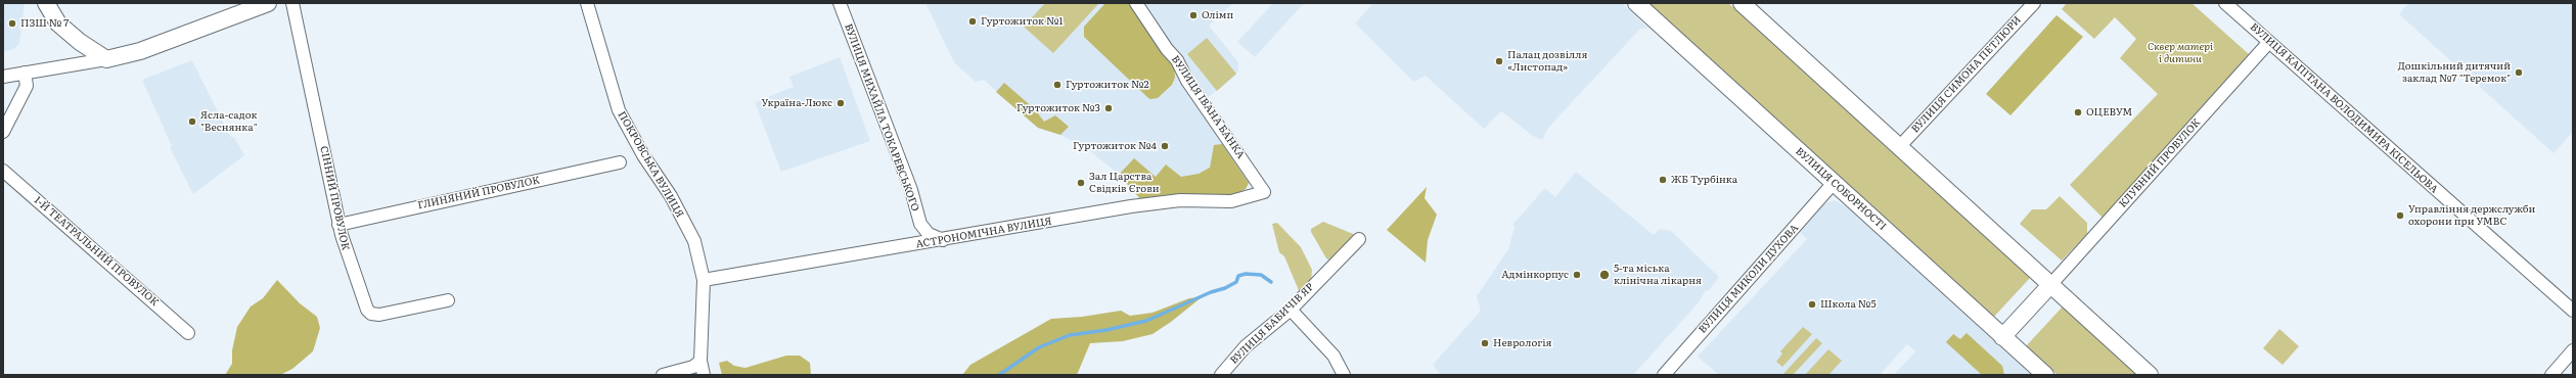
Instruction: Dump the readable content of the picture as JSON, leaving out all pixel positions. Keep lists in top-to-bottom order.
{
  "streets": {
    "main road": ["ВУЛИЦЯ СОБОРНОСТІ"],
    "street": [
      "ВУЛИЦЯ СИМОНА ПЕТЛЮРИ",
      "ВУЛИЦЯ ІВАНА БАНКА",
      "ВУЛИЦЯ КАПІТАНА ВОЛОДИМИРА КІСЕЛЬОВА",
      "ВУЛИЦЯ МИХАЙЛА ТОКАРЕВСЬКОГО",
      "КЛУБНИЙ ПРОВУЛОК",
      "ПОКРОВСЬКА ВУЛИЦЯ",
      "ГЛИНЯНИЙ ПРОВУЛОК",
      "СІННИЙ ПРОВУЛОК",
      "АСТРОНОМІЧНА ВУЛИЦЯ",
      "1-Й ТЕАТРАЛЬНИЙ ПРОВУЛОК",
      "ВУЛИЦЯ МИКОЛИ ДУХОВА",
      "ВУЛИЦЯ БАБИЧІВ ЯР"
    ]
  },
  "crossings": [
    ["ВУЛИЦЯ ІВАНА БАНКА", "АСТРОНОМІЧНА ВУЛИЦЯ"],
    ["ВУЛИЦЯ КАПІТАНА ВОЛОДИМИРА КІСЕЛЬОВА", "КЛУБНИЙ ПРОВУЛОК"],
    ["ВУЛИЦЯ МИХАЙЛА ТОКАРЕВСЬКОГО", "АСТРОНОМІЧНА ВУЛИЦЯ"],
    ["ПОКРОВСЬКА ВУЛИЦЯ", "АСТРОНОМІЧНА ВУЛИЦЯ"],
    ["ВУЛИЦЯ СОБОРНОСТІ", "ВУЛИЦЯ МИКОЛИ ДУХОВА"],
    ["ГЛИНЯНИЙ ПРОВУЛОК", "СІННИЙ ПРОВУЛОК"]
  ],
  "parks": ["Сквер матері і дитини"],
  "places": [
    "Олімп",
    "Гуртожиток №1",
    "ПЗШ № 7",
    "Палац дозвілля «Листопад»",
    "Дошкільний дитячий заклад №7 \"Теремок\"",
    "Гуртожиток №2",
    "Україна-Люкс",
    "Гуртожиток №3",
    "ОЦЕВУМ",
    "Ясла-садок \"Веснянка\"",
    "Гуртожиток №4",
    "ЖБ Турбінка",
    "Зал Царства Свідків Єгови",
    "Управління держслужби охорони при УМВС",
    "Адмінкорпус",
    "5-та міська клінічна лікарня",
    "Школа №5",
    "Неврологія"
  ]
}
